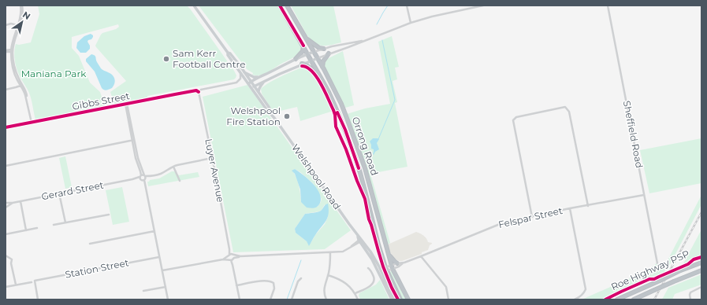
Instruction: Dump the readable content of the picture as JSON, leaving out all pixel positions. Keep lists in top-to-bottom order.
{
  "streets": {
    "highway": ["Orrong Road"],
    "main road": ["Welshpool Road"],
    "street": [
      "Gibbs Street",
      "Sheffield Road",
      "Luyer Avenue",
      "Gerard Street",
      "Felspar Street",
      "Station Street"
    ],
    "cycle path": ["Roe Highway PSP"]
  },
  "crossings": [
    ["Gibbs Street", "Luyer Avenue"],
    ["Gibbs Street", "Welshpool Road"],
    ["Sheffield Road", "Felspar Street"],
    ["Orrong Road", "Felspar Street"]
  ],
  "parks": ["Maniana Park"],
  "places": ["Sam Kerr Football Centre", "Welshpool Fire Station"],
  "north": "top right"
}
